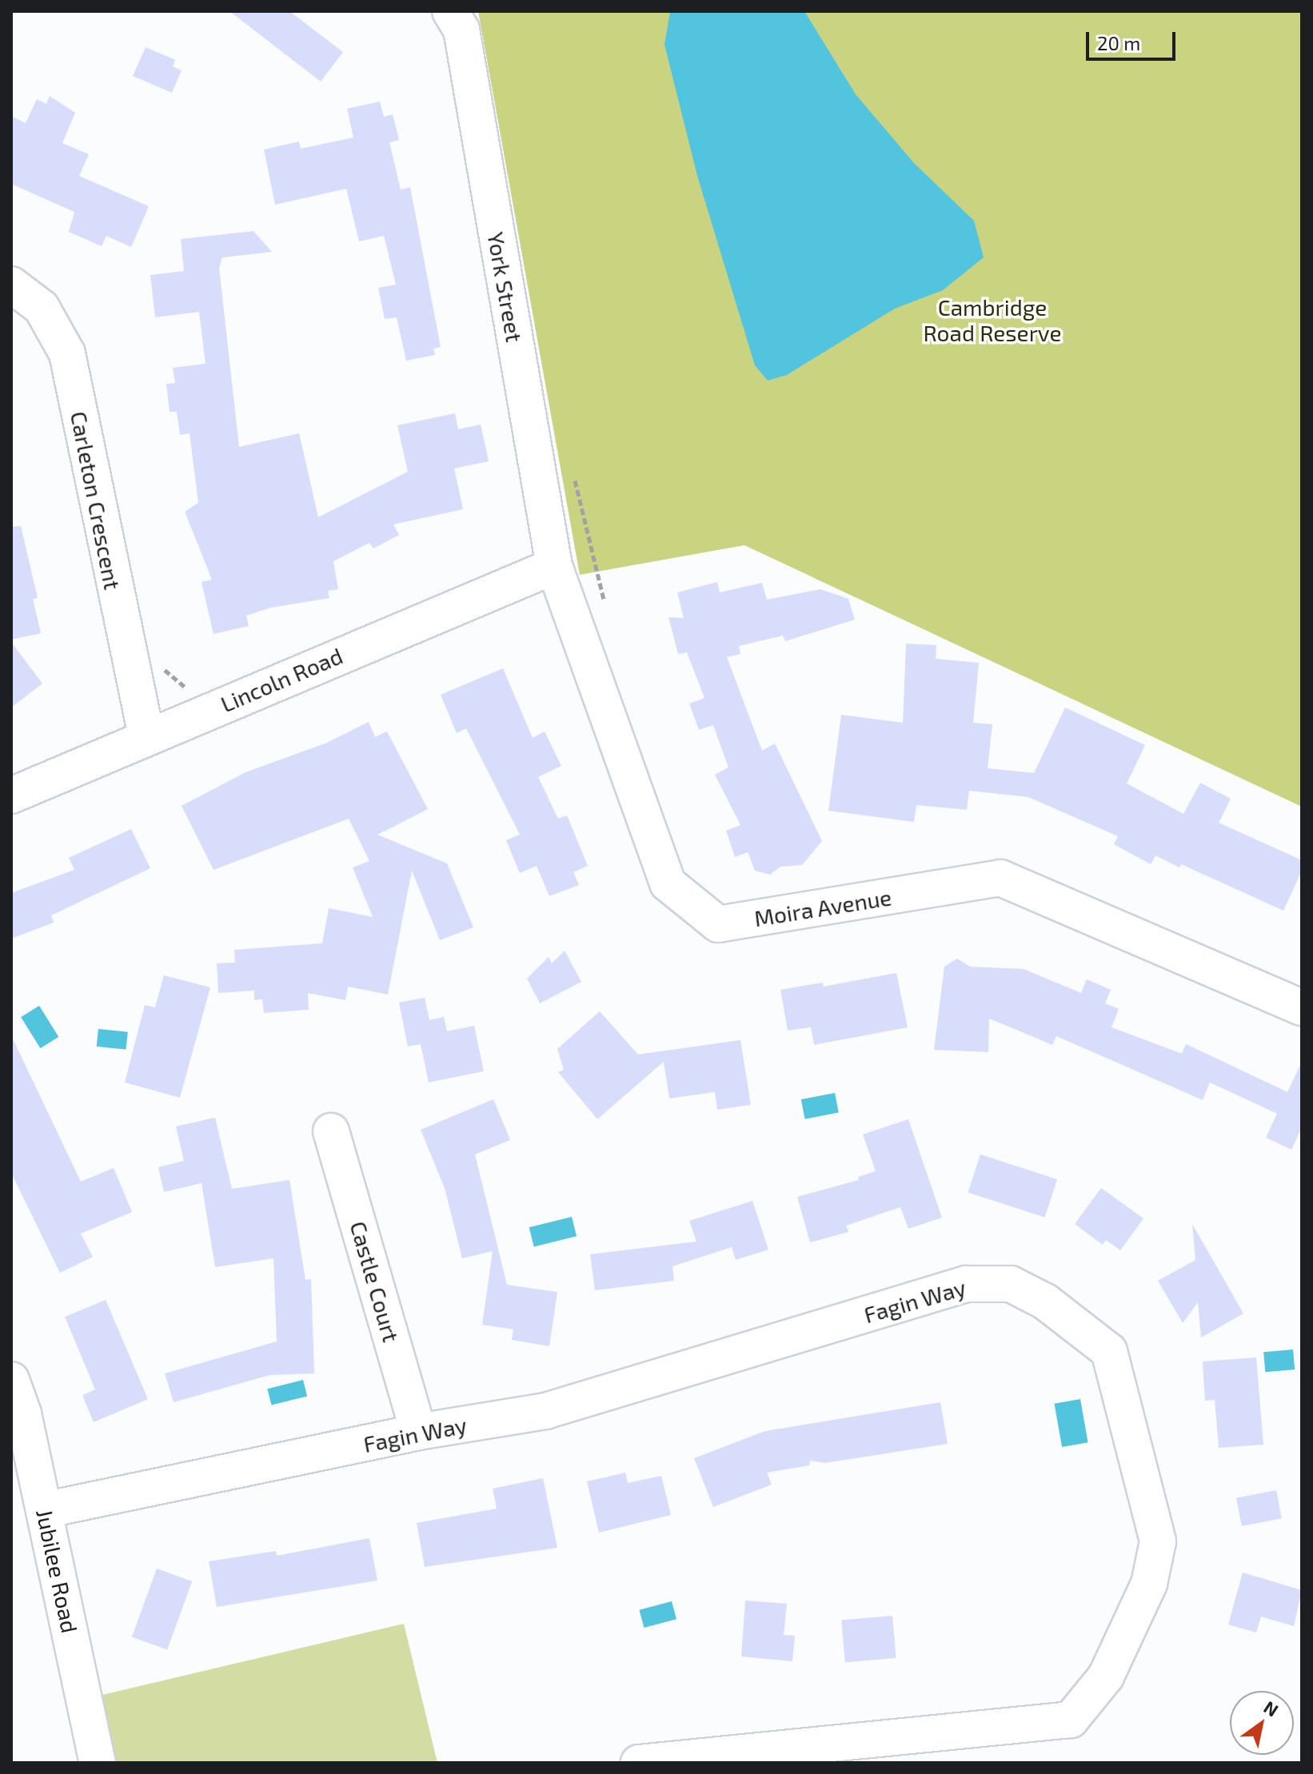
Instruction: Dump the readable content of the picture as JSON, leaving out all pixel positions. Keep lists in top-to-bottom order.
{
  "streets": {
    "street": [
      "York Street",
      "Carleton Crescent",
      "Lincoln Road",
      "Moira Avenue",
      "Castle Court",
      "Fagin Way",
      "Jubilee Road"
    ]
  },
  "crossings": [
    ["York Street", "Lincoln Road"],
    ["York Street", "Moira Avenue"],
    ["Carleton Crescent", "Lincoln Road"],
    ["Lincoln Road", "Moira Avenue"],
    ["Castle Court", "Fagin Way"],
    ["Fagin Way", "Jubilee Road"]
  ],
  "parks": ["Cambridge Road Reserve"],
  "scale_bar": "20 m",
  "north": "top right"
}
